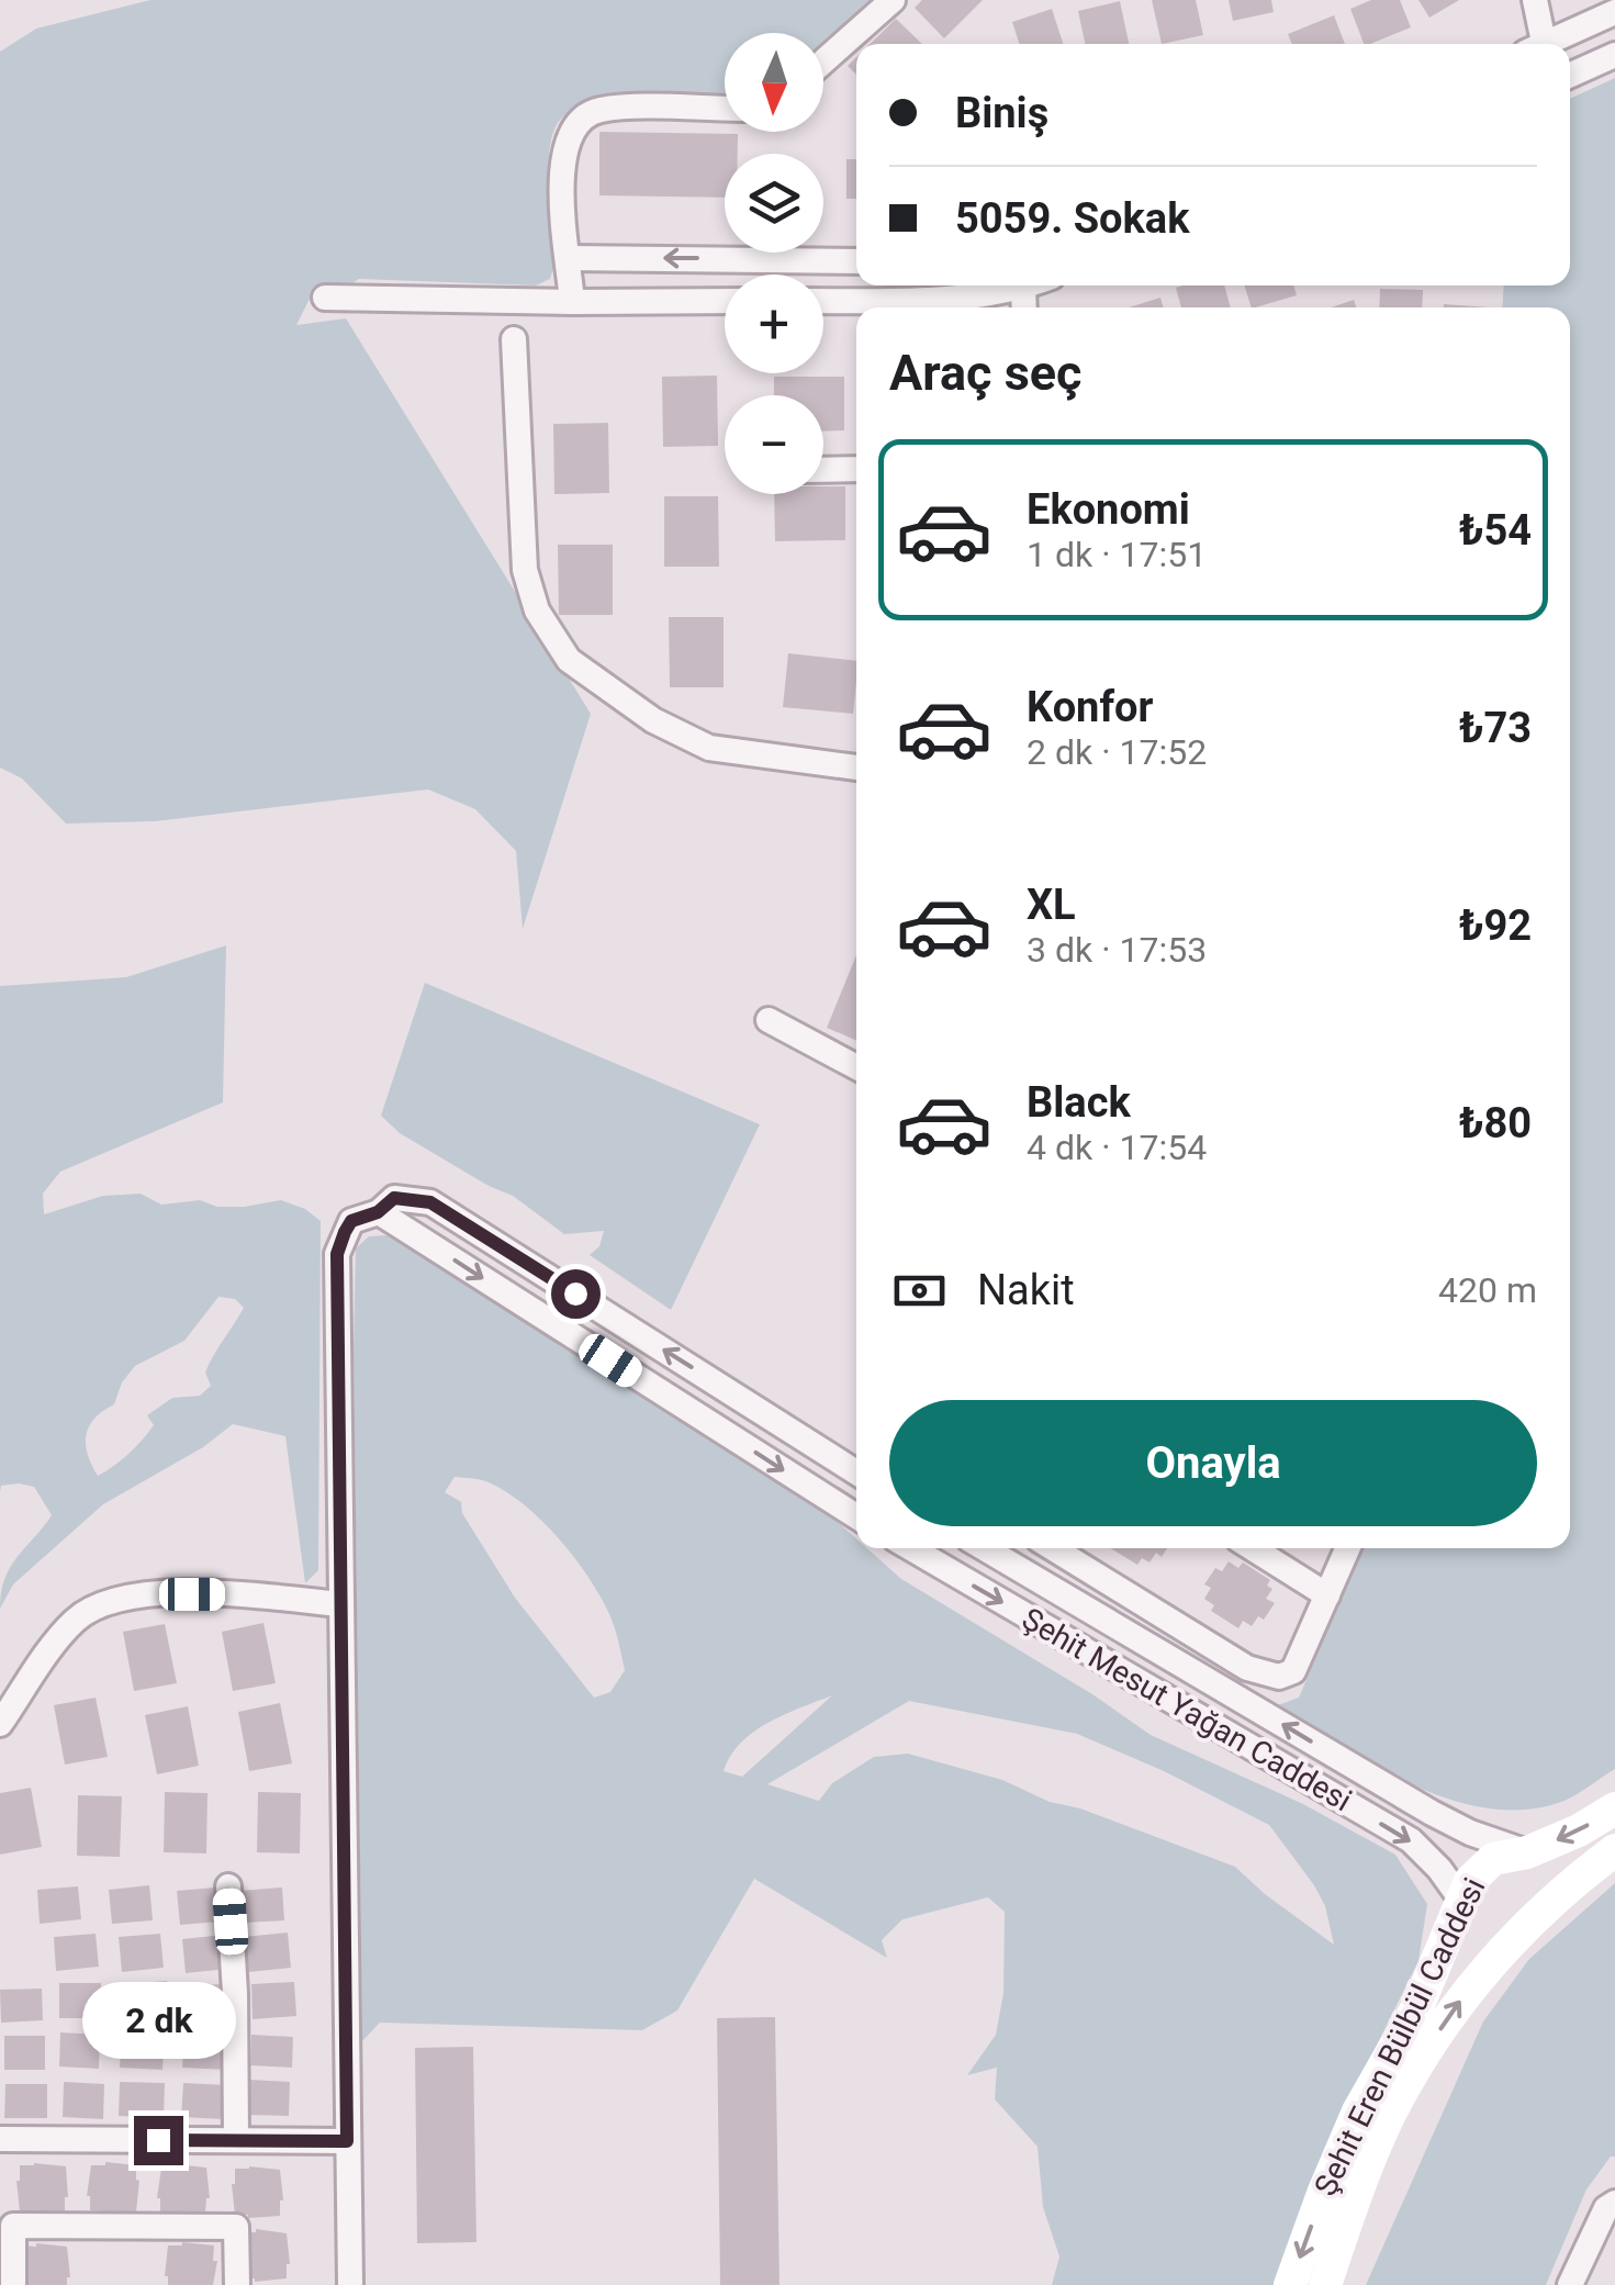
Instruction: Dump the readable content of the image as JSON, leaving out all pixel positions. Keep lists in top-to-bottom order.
{
  "streets": {
    "street": ["Şehit Mesut Yağan Caddesi", "Şehit Eren Bülbül Caddesi"]
  },
  "crossings": [
    ["Şehit Mesut Yağan Caddesi", "Şehit Eren Bülbül Caddesi"]
  ],
  "north": "bottom",
  "page": {
    "map_buttons": ["+", "−"],
    "banner": ["Biniş", "5059. Sokak"],
    "heading": "Araç seç",
    "list": [
      {
        "name": "Ekonomi",
        "note": "1 dk · 17:51",
        "value": "₺54"
      },
      {
        "name": "Konfor",
        "note": "2 dk · 17:52",
        "value": "₺73"
      },
      {
        "name": "XL",
        "note": "3 dk · 17:53",
        "value": "₺92"
      },
      {
        "name": "Black",
        "note": "4 dk · 17:54",
        "value": "₺80"
      }
    ],
    "pay": ["Nakit", "420 m"],
    "buttons": "Onayla",
    "bubble": "2 dk"
  }
}
